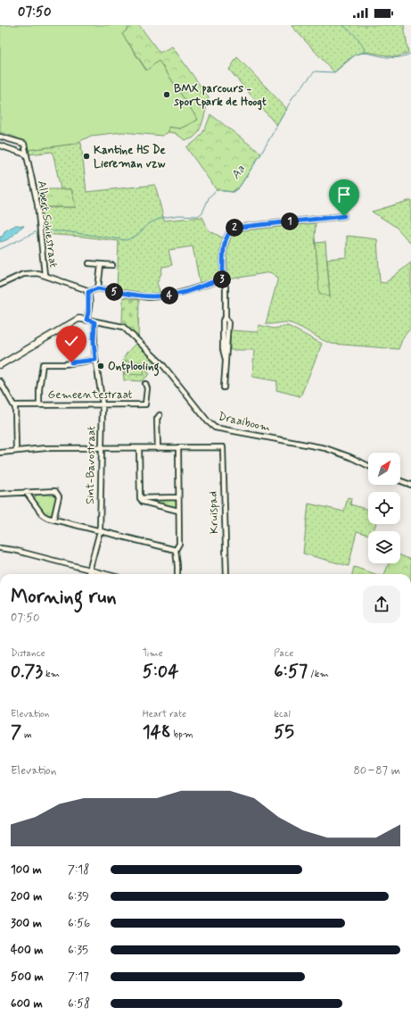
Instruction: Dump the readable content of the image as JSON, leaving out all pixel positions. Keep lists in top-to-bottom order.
{
  "streets": {
    "street": [
      "Albert Sohiestraat",
      "Gemeentestraat",
      "Draaiboom",
      "Sint-Bavostraat",
      "Kruispad"
    ]
  },
  "crossings": [
    ["Gemeentestraat", "Sint-Bavostraat"],
    ["Draaiboom", "Sint-Bavostraat"]
  ],
  "water": ["Aa"],
  "places": ["BMX parcours - sportpark de Hoogt", "Kantine HS De Liereman vzw", "Ontplooiing"],
  "north": "top right",
  "page": {
    "status": "07:50",
    "pins": [
      "1",
      "2",
      "3",
      "5",
      "4"
    ],
    "heading": ["Morning run", "07:50"],
    "stats": [
      ["Distance", "0.73 km"],
      ["Time", "5:04"],
      ["Pace", "6:57 /km"],
      ["Elevation", "7 m"],
      ["Heart rate", "148 bpm"],
      ["kcal", "55"]
    ],
    "chart": ["Elevation", "80–87 m"],
    "list": [
      {
        "name": "100 m",
        "note": "7:18"
      },
      {
        "name": "200 m",
        "note": "6:39"
      },
      {
        "name": "300 m",
        "note": "6:56"
      },
      {
        "name": "400 m",
        "note": "6:35"
      },
      {
        "name": "500 m",
        "note": "7:17"
      },
      {
        "name": "600 m",
        "note": "6:58"
      }
    ]
  }
}
